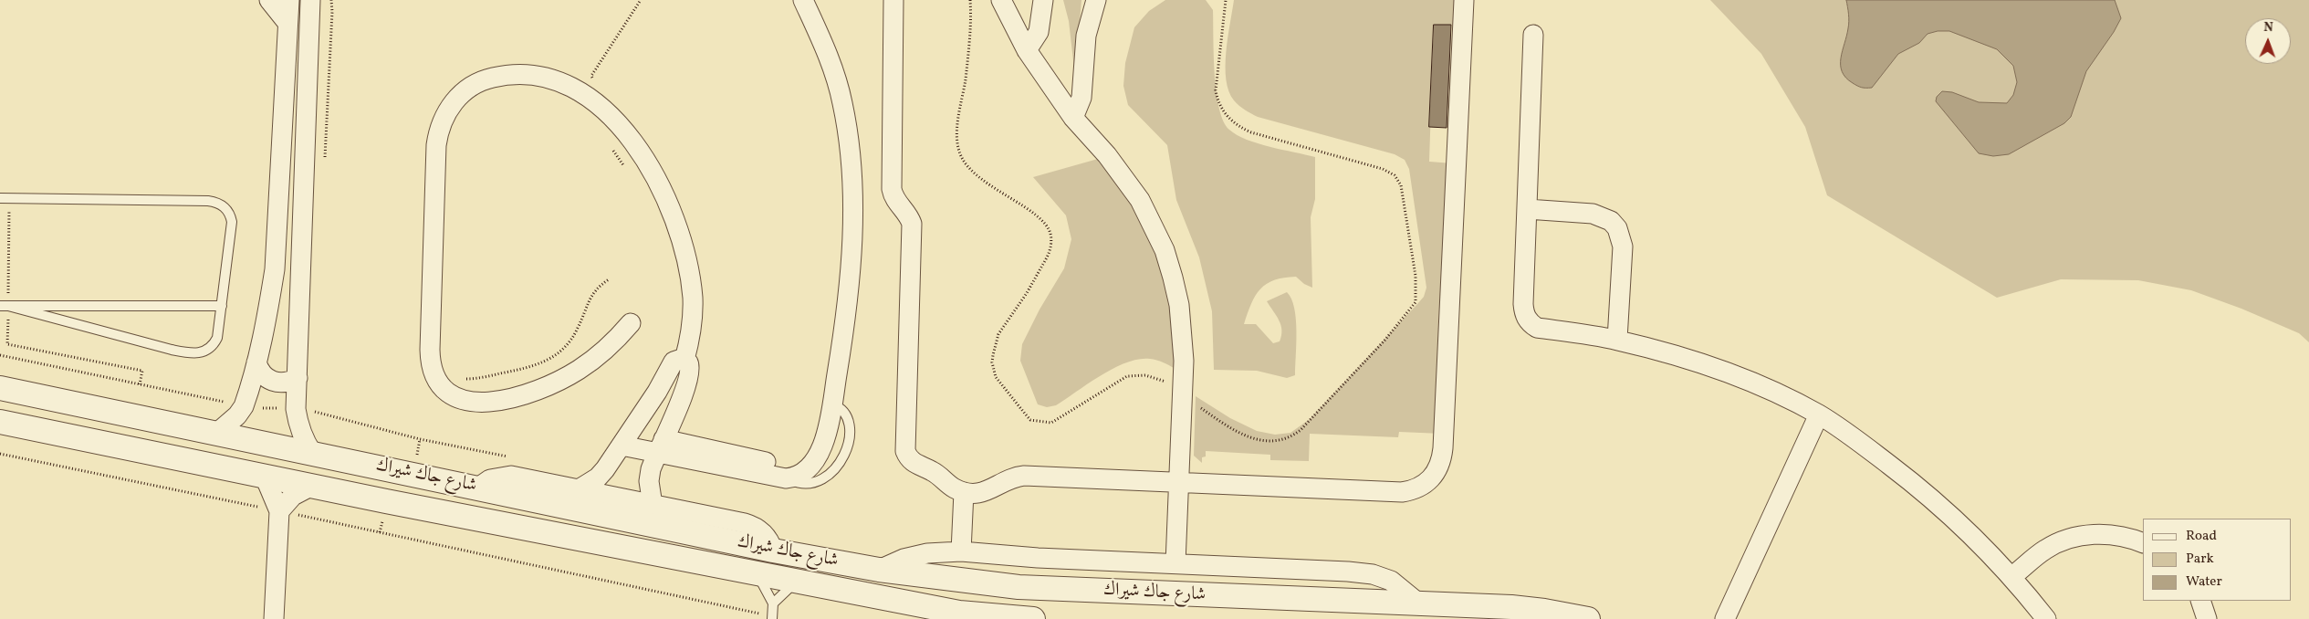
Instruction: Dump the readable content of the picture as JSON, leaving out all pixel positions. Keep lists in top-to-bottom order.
{
  "streets": {
    "street": ["شارع جاك شيراك"]
  },
  "legend": ["Road", "Park", "Water"],
  "north": "top"
}
